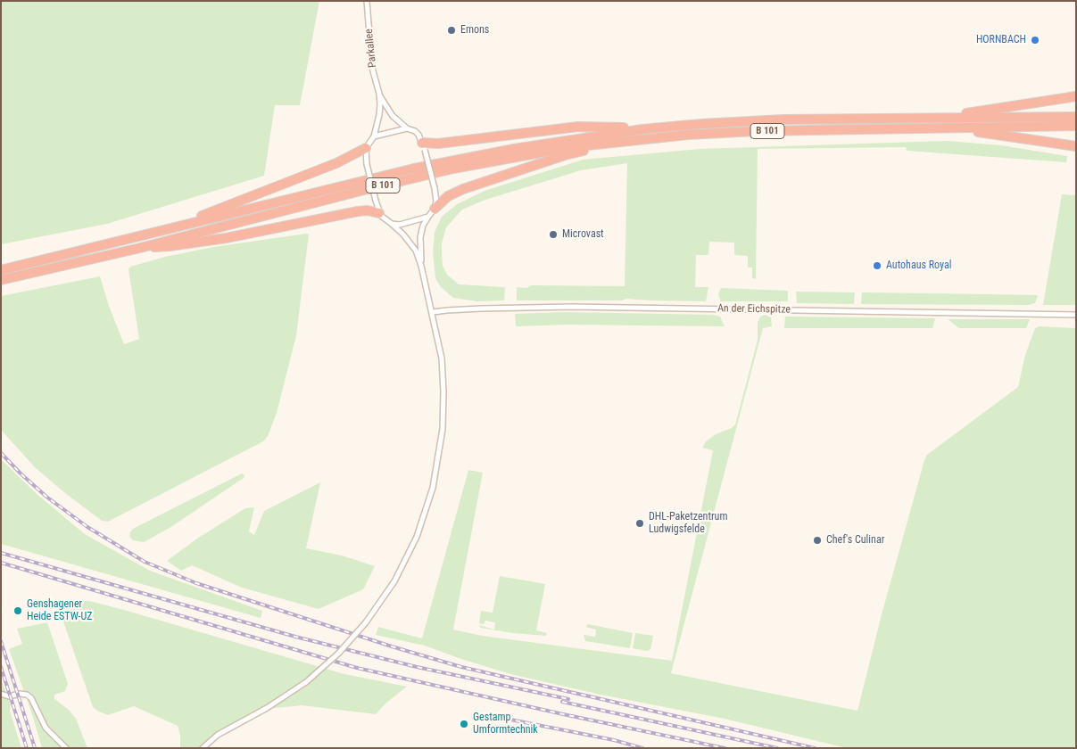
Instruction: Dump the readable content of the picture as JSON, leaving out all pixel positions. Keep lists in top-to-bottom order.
{
  "streets": {
    "highway": ["B 101"],
    "street": ["Parkallee", "An der Eichspitze"]
  },
  "places": [
    "Emons",
    "HORNBACH",
    "Microvast",
    "Autohaus Royal",
    "DHL-Paketzentrum Ludwigsfelde",
    "Chef's Culinar",
    "Genshagener Heide ESTW-UZ",
    "Gestamp Umformtechnik"
  ]
}
